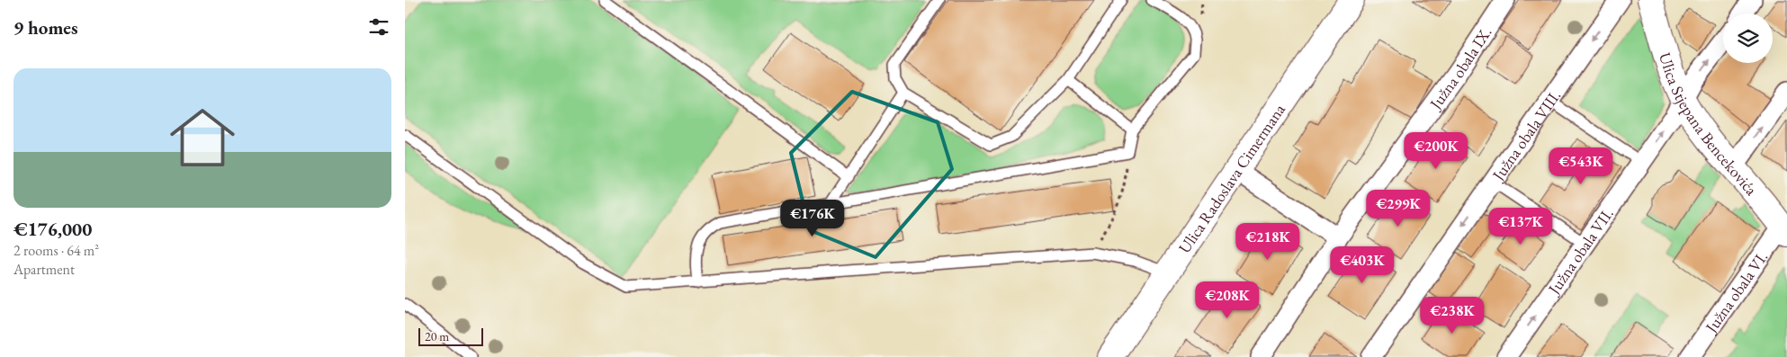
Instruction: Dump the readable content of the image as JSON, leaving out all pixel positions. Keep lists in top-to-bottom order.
{
  "streets": {
    "street": [
      "Južna obala IX.",
      "Ulica Stjepana Bencekovića",
      "Južna obala VIII.",
      "Ulica Radoslava Cimermana",
      "Južna obala VII.",
      "Južna obala VI."
    ]
  },
  "crossings": [
    ["Ulica Stjepana Bencekovića", "Južna obala VII."],
    ["Ulica Stjepana Bencekovića", "Južna obala VI."]
  ],
  "one_way": ["Južna obala VIII.", "Južna obala VII."],
  "scale_bar": "20 m",
  "page": {
    "heading": "9 homes",
    "list": [
      {
        "name": "€176,000",
        "note": "2 rooms · 64 m² · Apartment"
      }
    ],
    "price": [
      "€200K",
      "€543K",
      "€299K",
      "€176K",
      "€137K",
      "€218K",
      "€403K",
      "€208K",
      "€238K"
    ],
    "scale": "20 m"
  }
}
